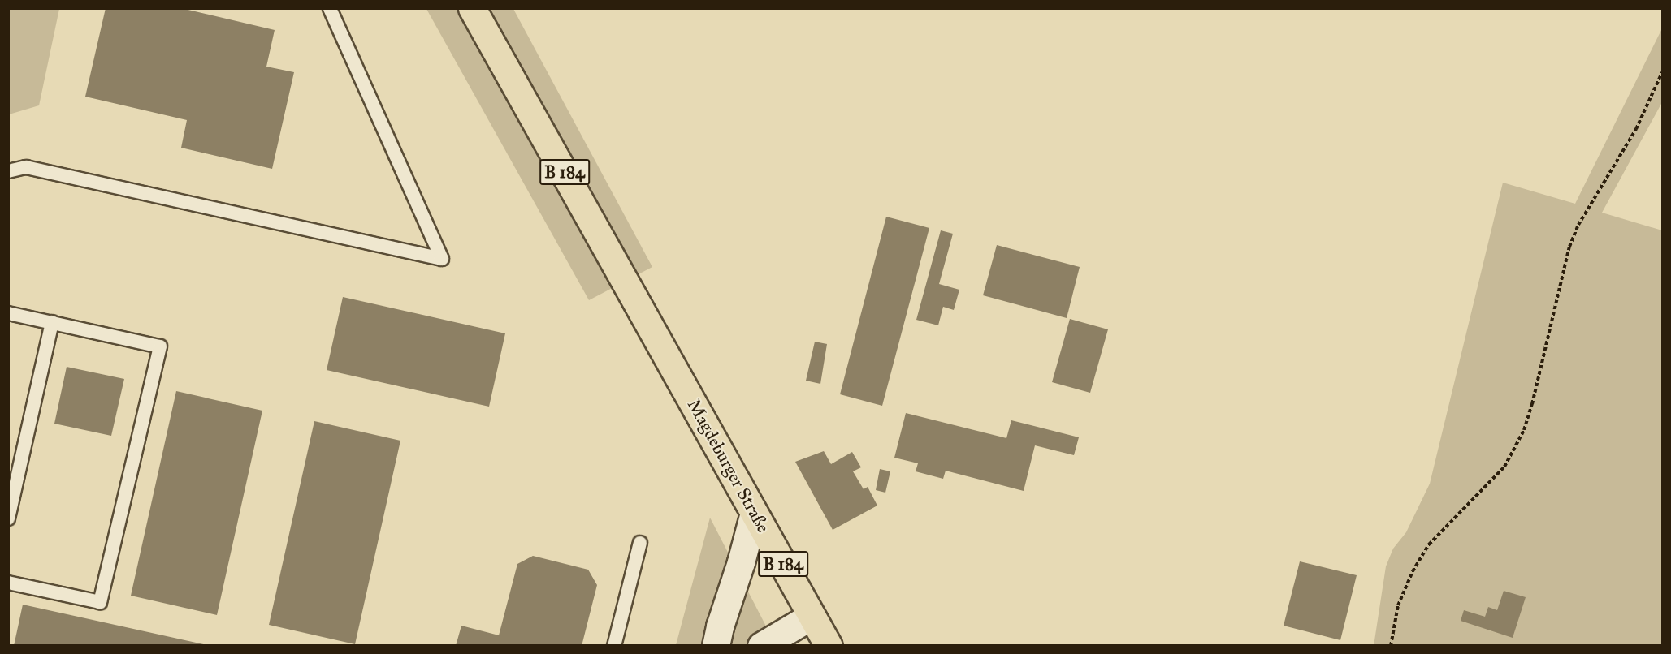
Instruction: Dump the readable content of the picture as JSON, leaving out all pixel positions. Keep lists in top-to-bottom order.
{
  "streets": {
    "main road": ["B 184", "Magdeburger Straße"]
  }
}
